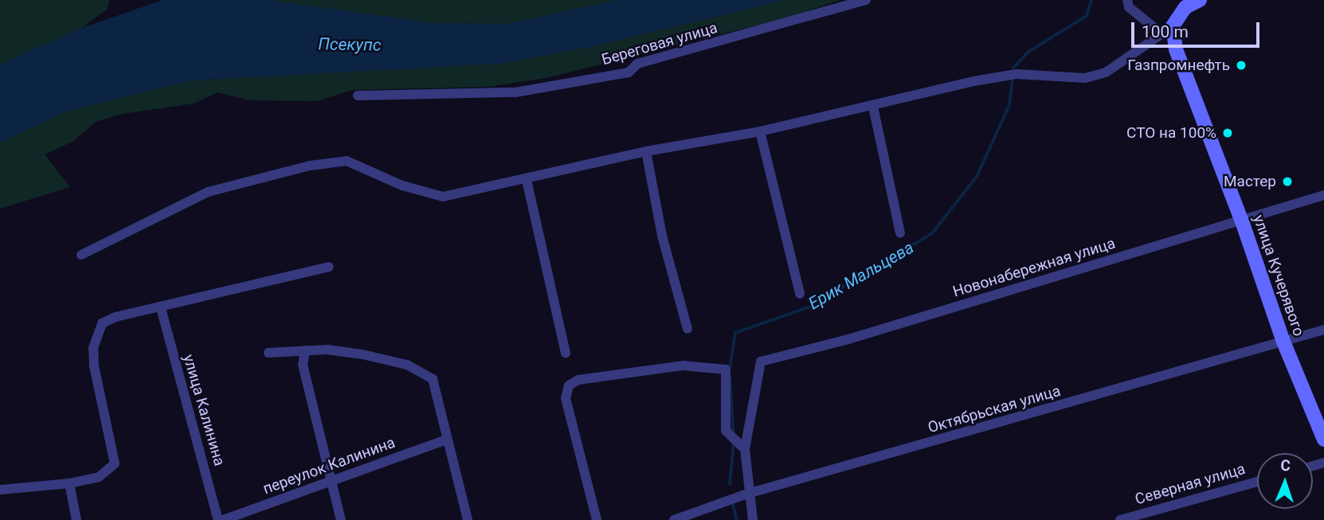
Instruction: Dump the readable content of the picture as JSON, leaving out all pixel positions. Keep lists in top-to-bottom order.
{
  "streets": {
    "street": [
      "Береговая улица",
      "Новонабережная улица",
      "улица Кучерявого",
      "Октябрьская улица",
      "улица Калинина",
      "переулок Калинина",
      "Северная улица"
    ]
  },
  "crossings": [
    ["Новонабережная улица", "улица Кучерявого"],
    ["улица Кучерявого", "Октябрьская улица"]
  ],
  "water": ["Псекупс", "Ерик Мальцева"],
  "places": ["Газпромнефть", "СТО на 100%", "Мастер"],
  "scale_bar": "100 m",
  "north": "top"
}
